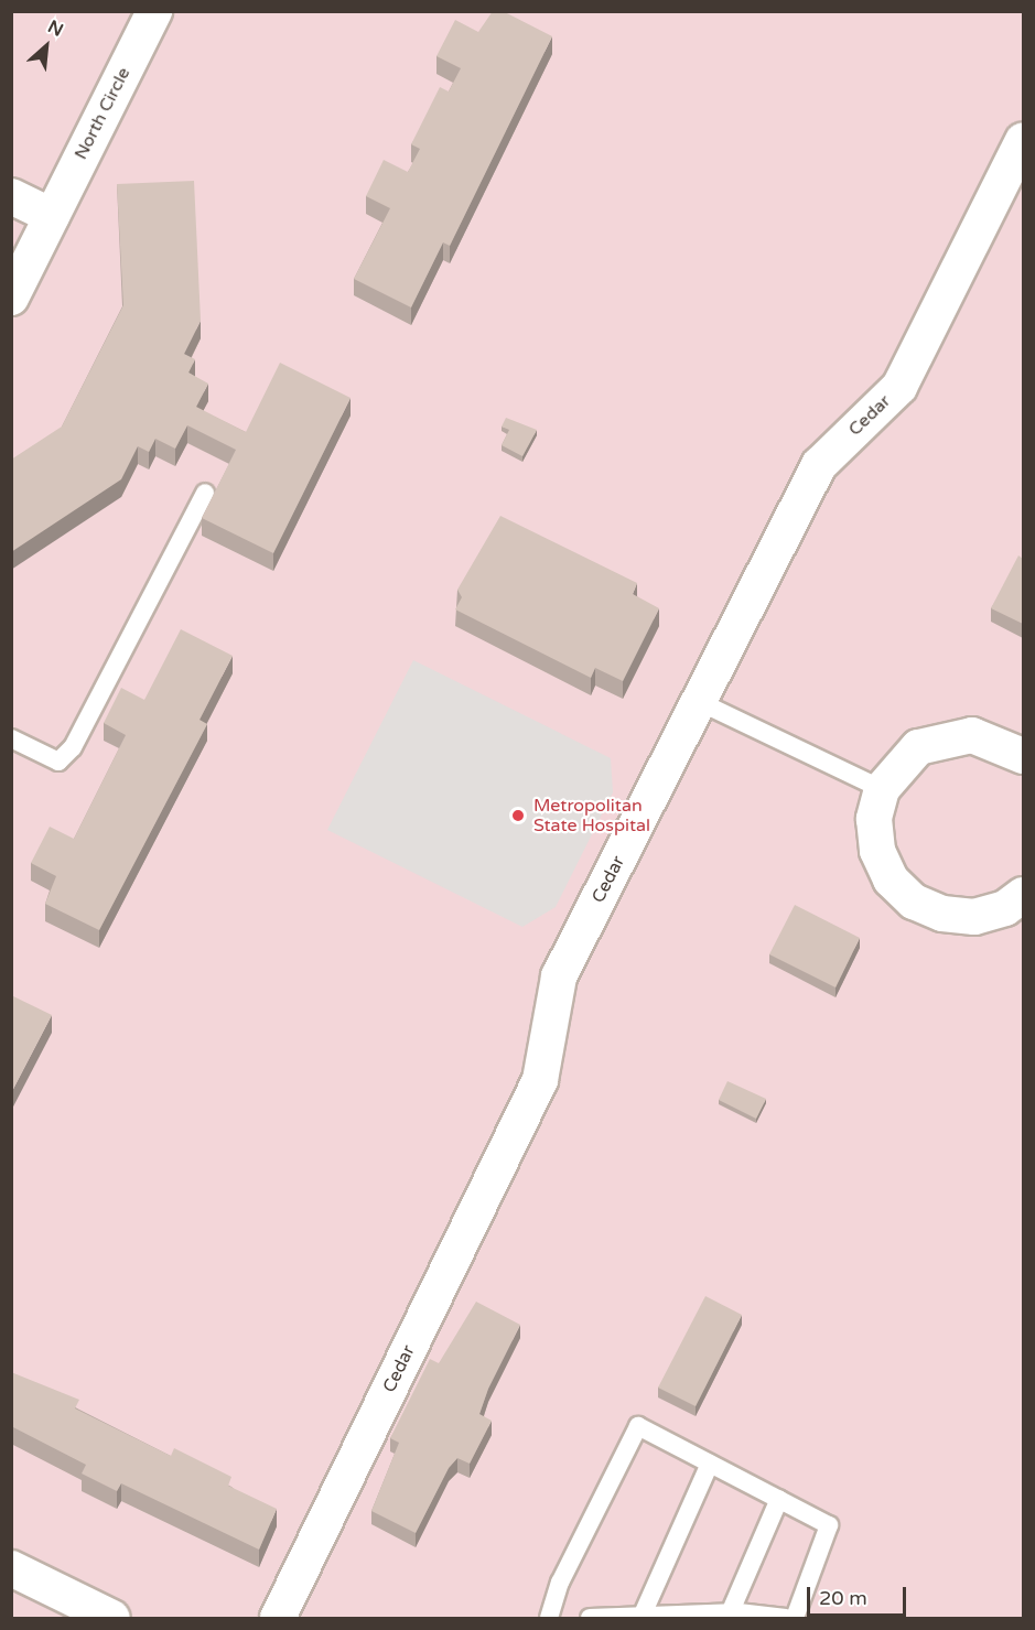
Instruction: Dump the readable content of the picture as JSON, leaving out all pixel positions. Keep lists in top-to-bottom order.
{
  "streets": {
    "street": ["North Circle", "Cedar"]
  },
  "places": ["Metropolitan State Hospital"],
  "scale_bar": "20 m",
  "north": "top right"
}
